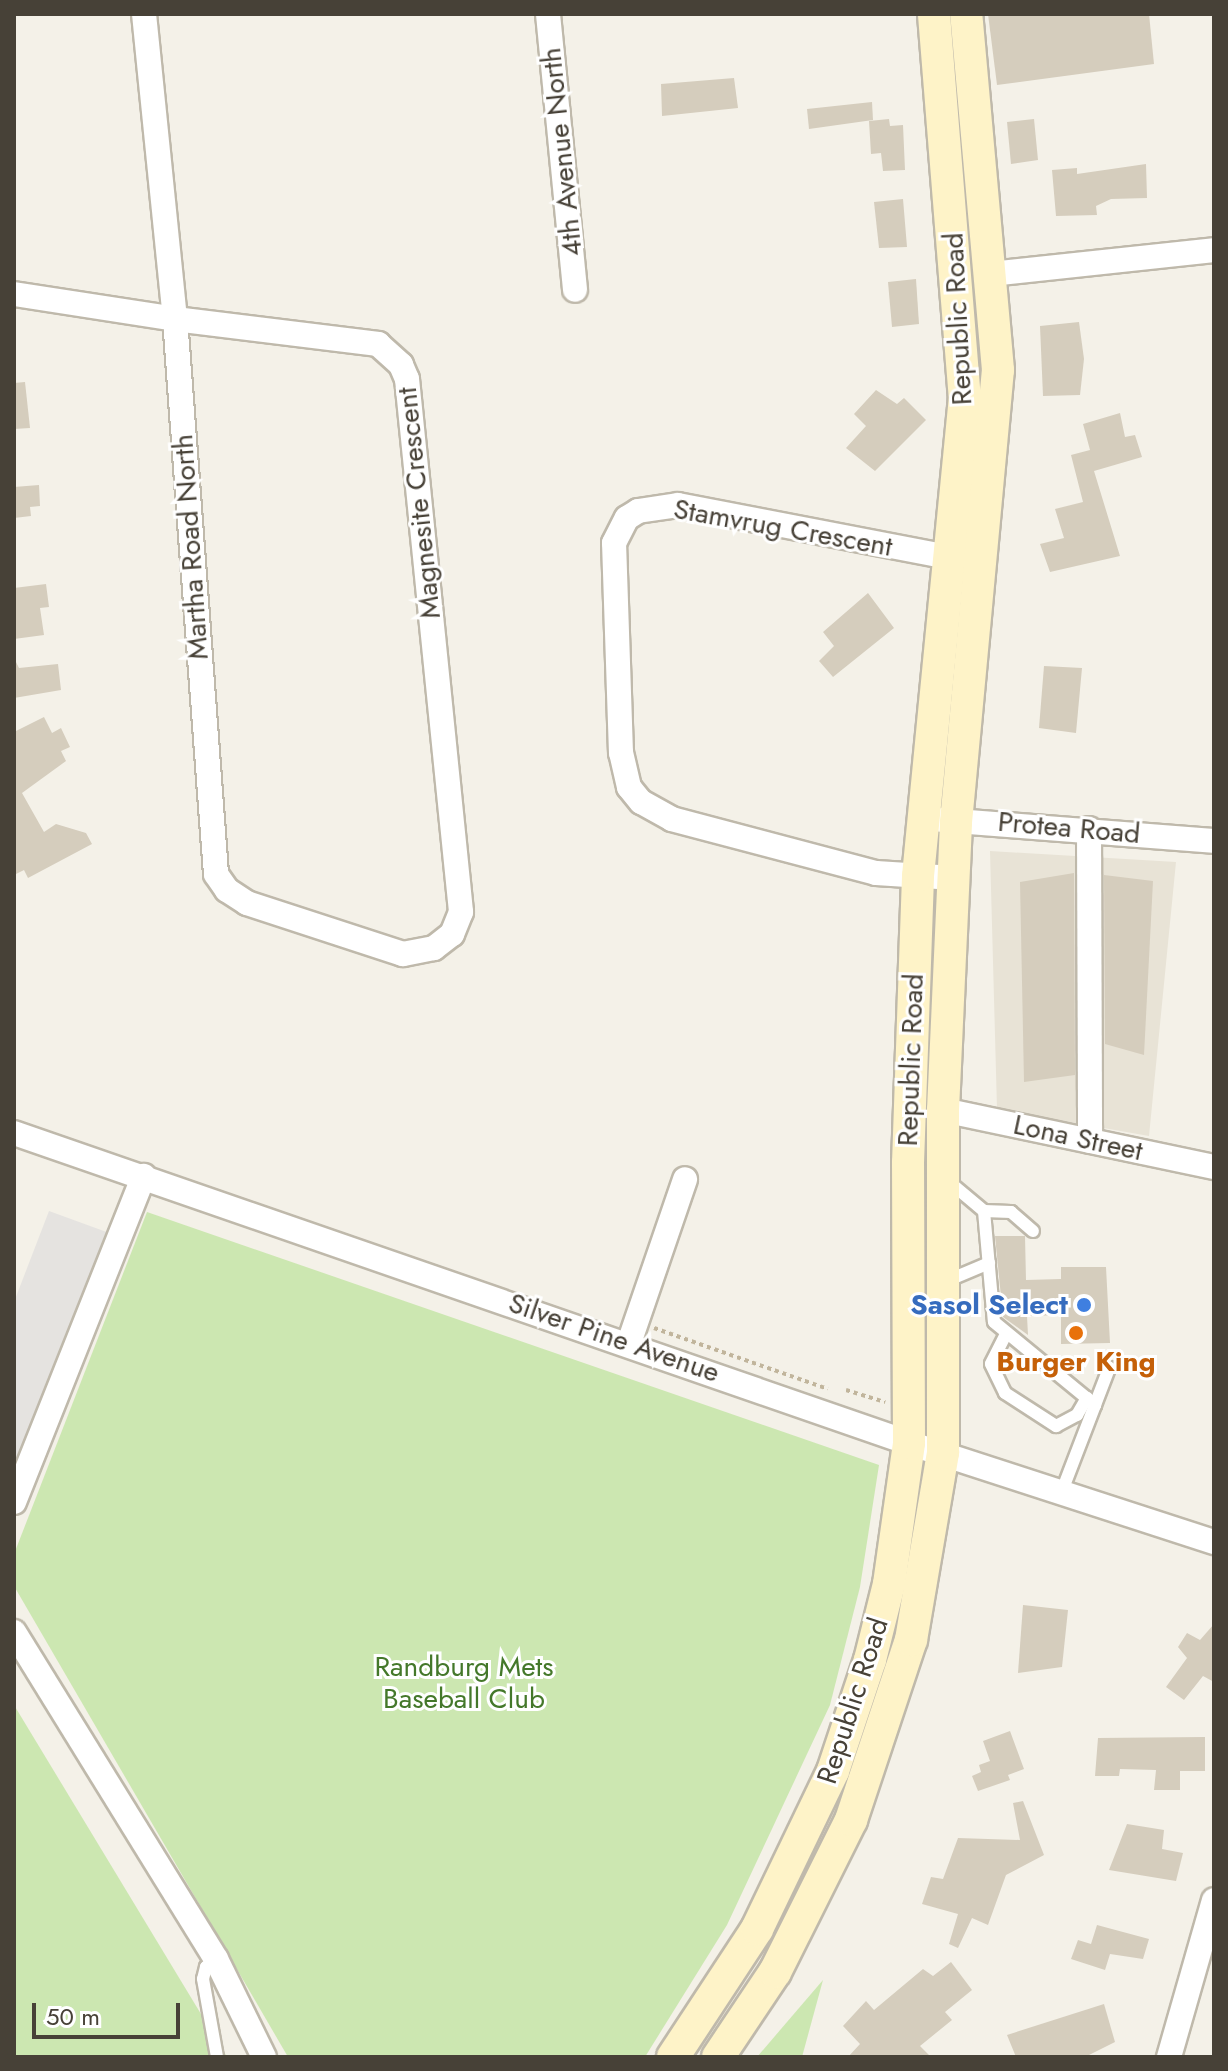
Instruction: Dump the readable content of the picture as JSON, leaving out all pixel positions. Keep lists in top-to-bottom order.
{
  "streets": {
    "main road": ["Republic Road"],
    "street": [
      "4th Avenue North",
      "Magnesite Crescent",
      "Stamvrug Crescent",
      "Martha Road North",
      "Protea Road",
      "Lona Street",
      "Silver Pine Avenue"
    ]
  },
  "crossings": [
    ["Republic Road", "Stamvrug Crescent"],
    ["Republic Road", "Protea Road"],
    ["Republic Road", "Lona Street"],
    ["Republic Road", "Silver Pine Avenue"],
    ["Magnesite Crescent", "Martha Road North"]
  ],
  "parks": ["Randburg Mets Baseball Club"],
  "places": ["Sasol Select", "Burger King"],
  "scale_bar": "50 m"
}
